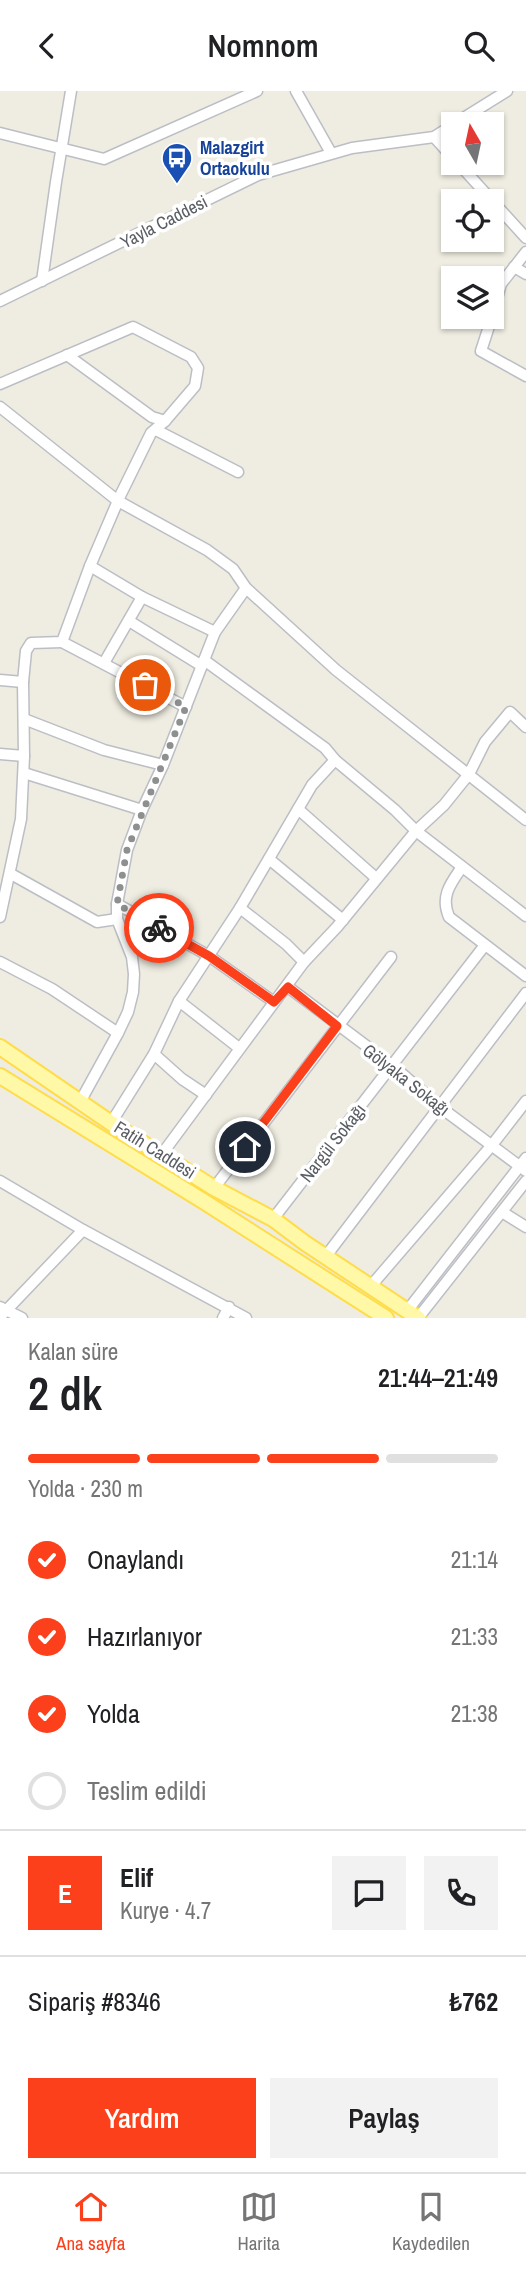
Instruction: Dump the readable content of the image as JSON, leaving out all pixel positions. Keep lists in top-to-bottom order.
{
  "streets": {
    "main road": ["Fatih Caddesi"],
    "street": ["Yayla Caddesi", "Gölyaka Sokağı", "Nargül Sokağı"]
  },
  "crossings": [
    ["Gölyaka Sokağı", "Nargül Sokağı"],
    ["Nargül Sokağı", "Fatih Caddesi"]
  ],
  "places": {
    "bus stop": ["Malazgirt Ortaokulu"]
  },
  "north": "top",
  "page": {
    "header": "Nomnom",
    "heading": ["2 dk", "Kalan süre", "21:44–21:49"],
    "panel": [
      "Elif",
      "Kurye · 4.7",
      "Sipariş #8346",
      "₺762"
    ],
    "bar": "Yolda · 230 m",
    "list": [
      ["Onaylandı", "21:14"],
      ["Hazırlanıyor", "21:33"],
      ["Yolda", "21:38"],
      "Teslim edildi"
    ],
    "round": "E",
    "buttons": ["Yardım", "Paylaş"],
    "tabs": ["Ana sayfa", "Harita", "Kaydedilen"]
  }
}
